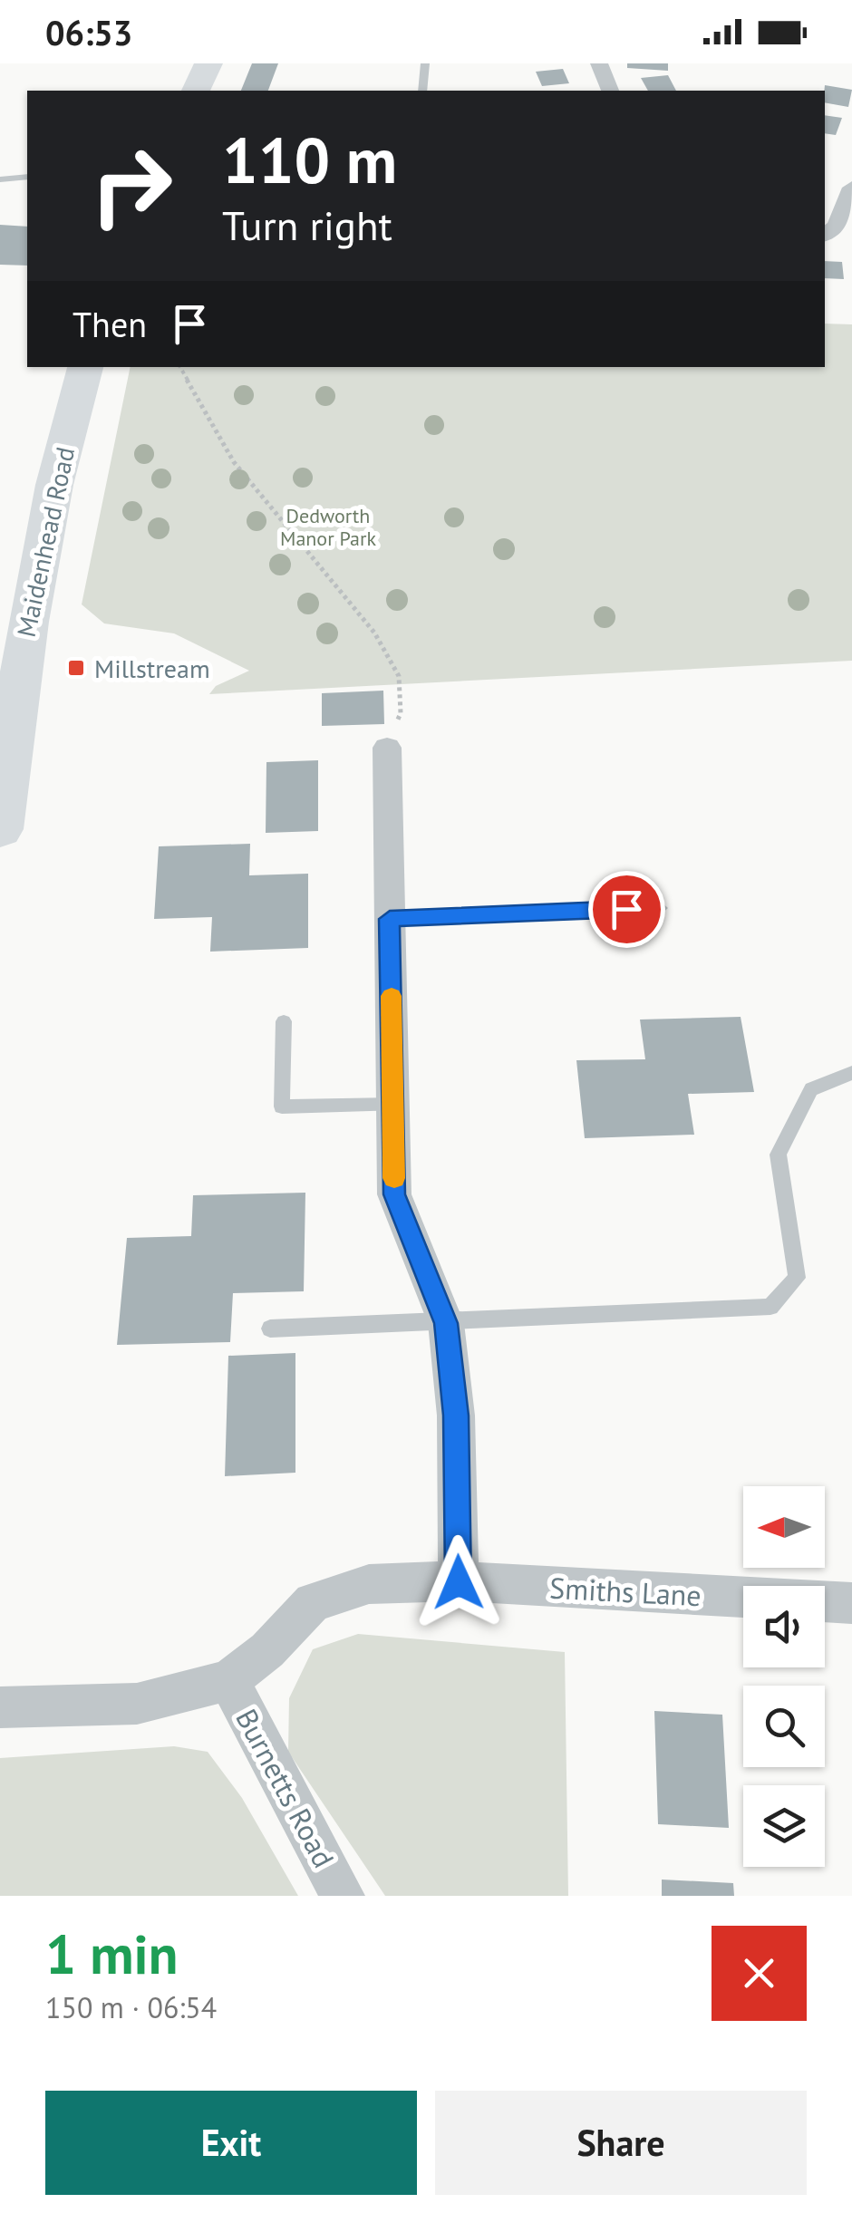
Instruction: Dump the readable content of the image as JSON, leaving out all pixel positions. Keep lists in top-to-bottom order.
{
  "streets": {
    "main road": ["Maidenhead Road"],
    "street": ["Smiths Lane", "Burnetts Road"]
  },
  "crossings": [
    ["Smiths Lane", "Burnetts Road"]
  ],
  "parks": ["Dedworth Manor Park"],
  "places": {
    "transit": ["Millstream"]
  },
  "north": "left",
  "page": {
    "status": "06:53",
    "turn": ["110 m", "Turn right"],
    "then": "Then",
    "heading": ["1 min", "150 m · 06:54"],
    "buttons": ["Exit", "Share"]
  }
}
